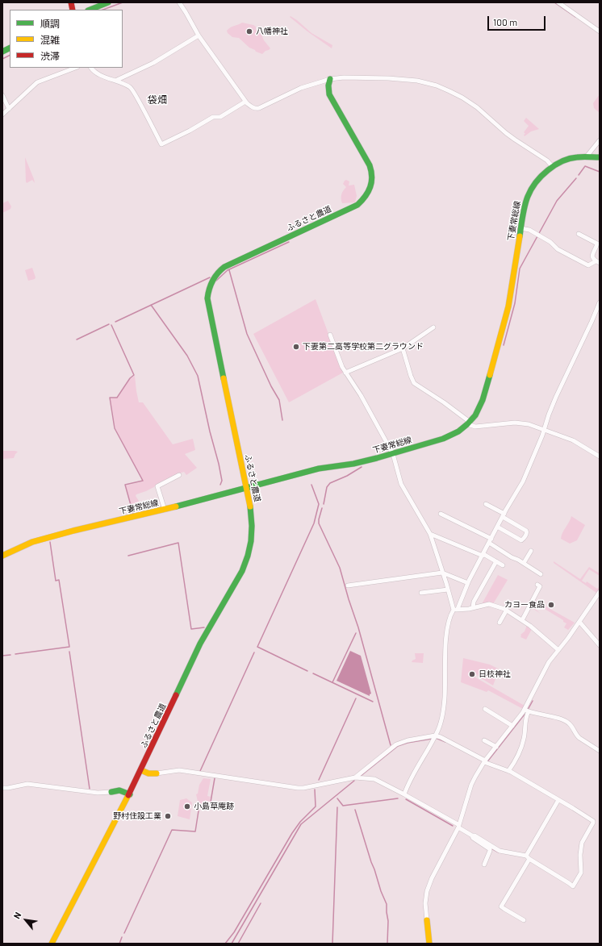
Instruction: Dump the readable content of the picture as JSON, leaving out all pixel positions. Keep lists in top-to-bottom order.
{
  "streets": {
    "street": ["ふるさと農道", "下妻常総線"]
  },
  "crossings": [
    ["ふるさと農道", "下妻常総線"]
  ],
  "districts": ["袋畑"],
  "places": [
    "八幡神社",
    "下妻第二高等学校第二グラウンド",
    "カヨー食品",
    "日枝神社",
    "小島草庵跡",
    "野村住設工業"
  ],
  "legend": ["順調", "混雑", "渋滞"],
  "scale_bar": "100 m",
  "north": "top left"
}
